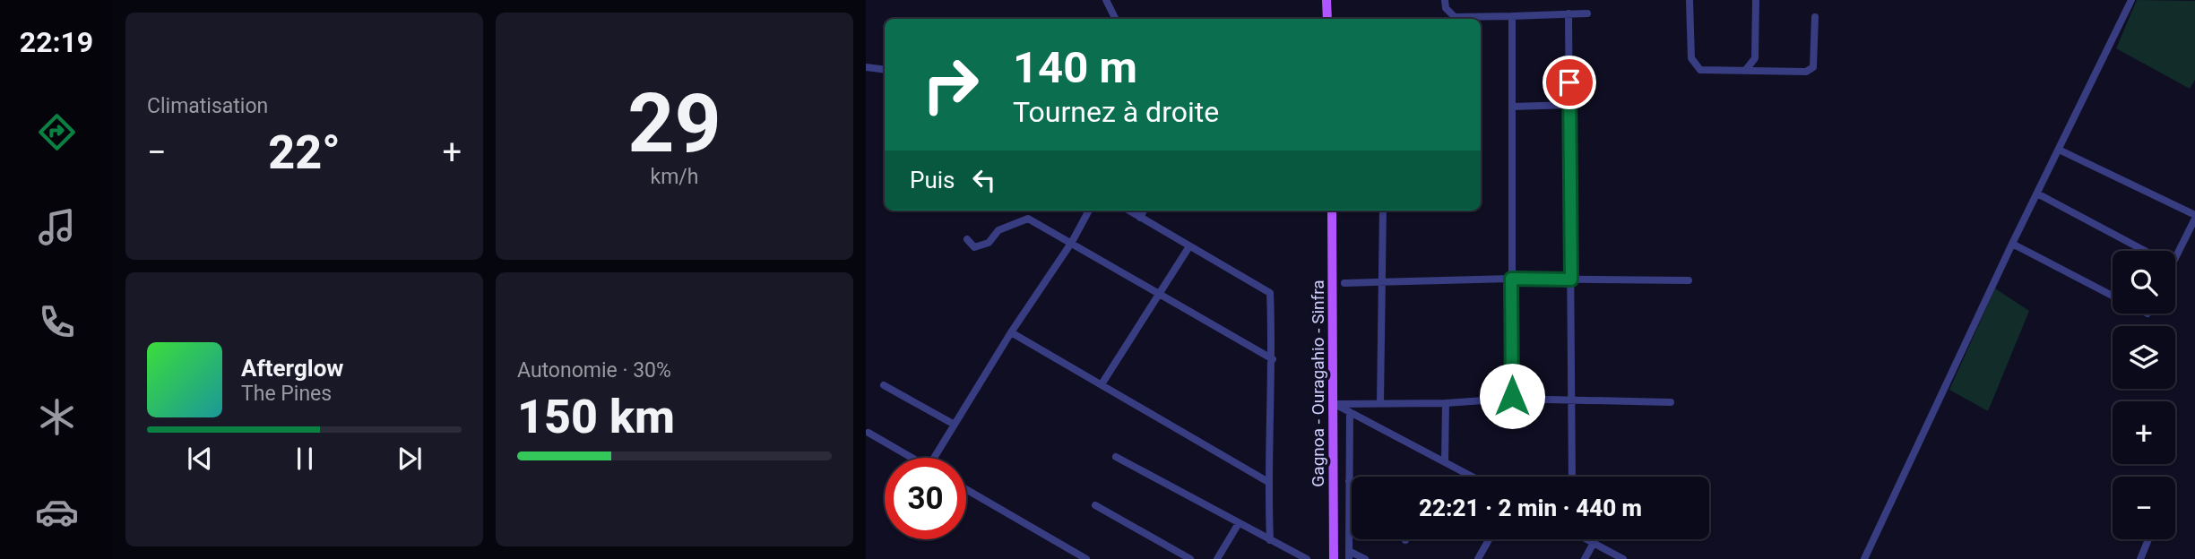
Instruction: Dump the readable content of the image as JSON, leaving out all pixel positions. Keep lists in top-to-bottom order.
{
  "streets": {
    "main road": ["Gagnoa - Ouragahio - Sinfra"]
  },
  "page": {
    "tabs": "22:19",
    "tile": [
      "Climatisation",
      ["29", "km/h"],
      ["Autonomie · 30%", "150 km"]
    ],
    "turn": ["140 m", "Tournez à droite"],
    "heat": ["−", "22°", "+"],
    "then": "Puis",
    "map_buttons": ["+", "−"],
    "song": ["Afterglow", "The Pines"],
    "limit": "30",
    "trip": "22:21 · 2 min · 440 m"
  }
}
